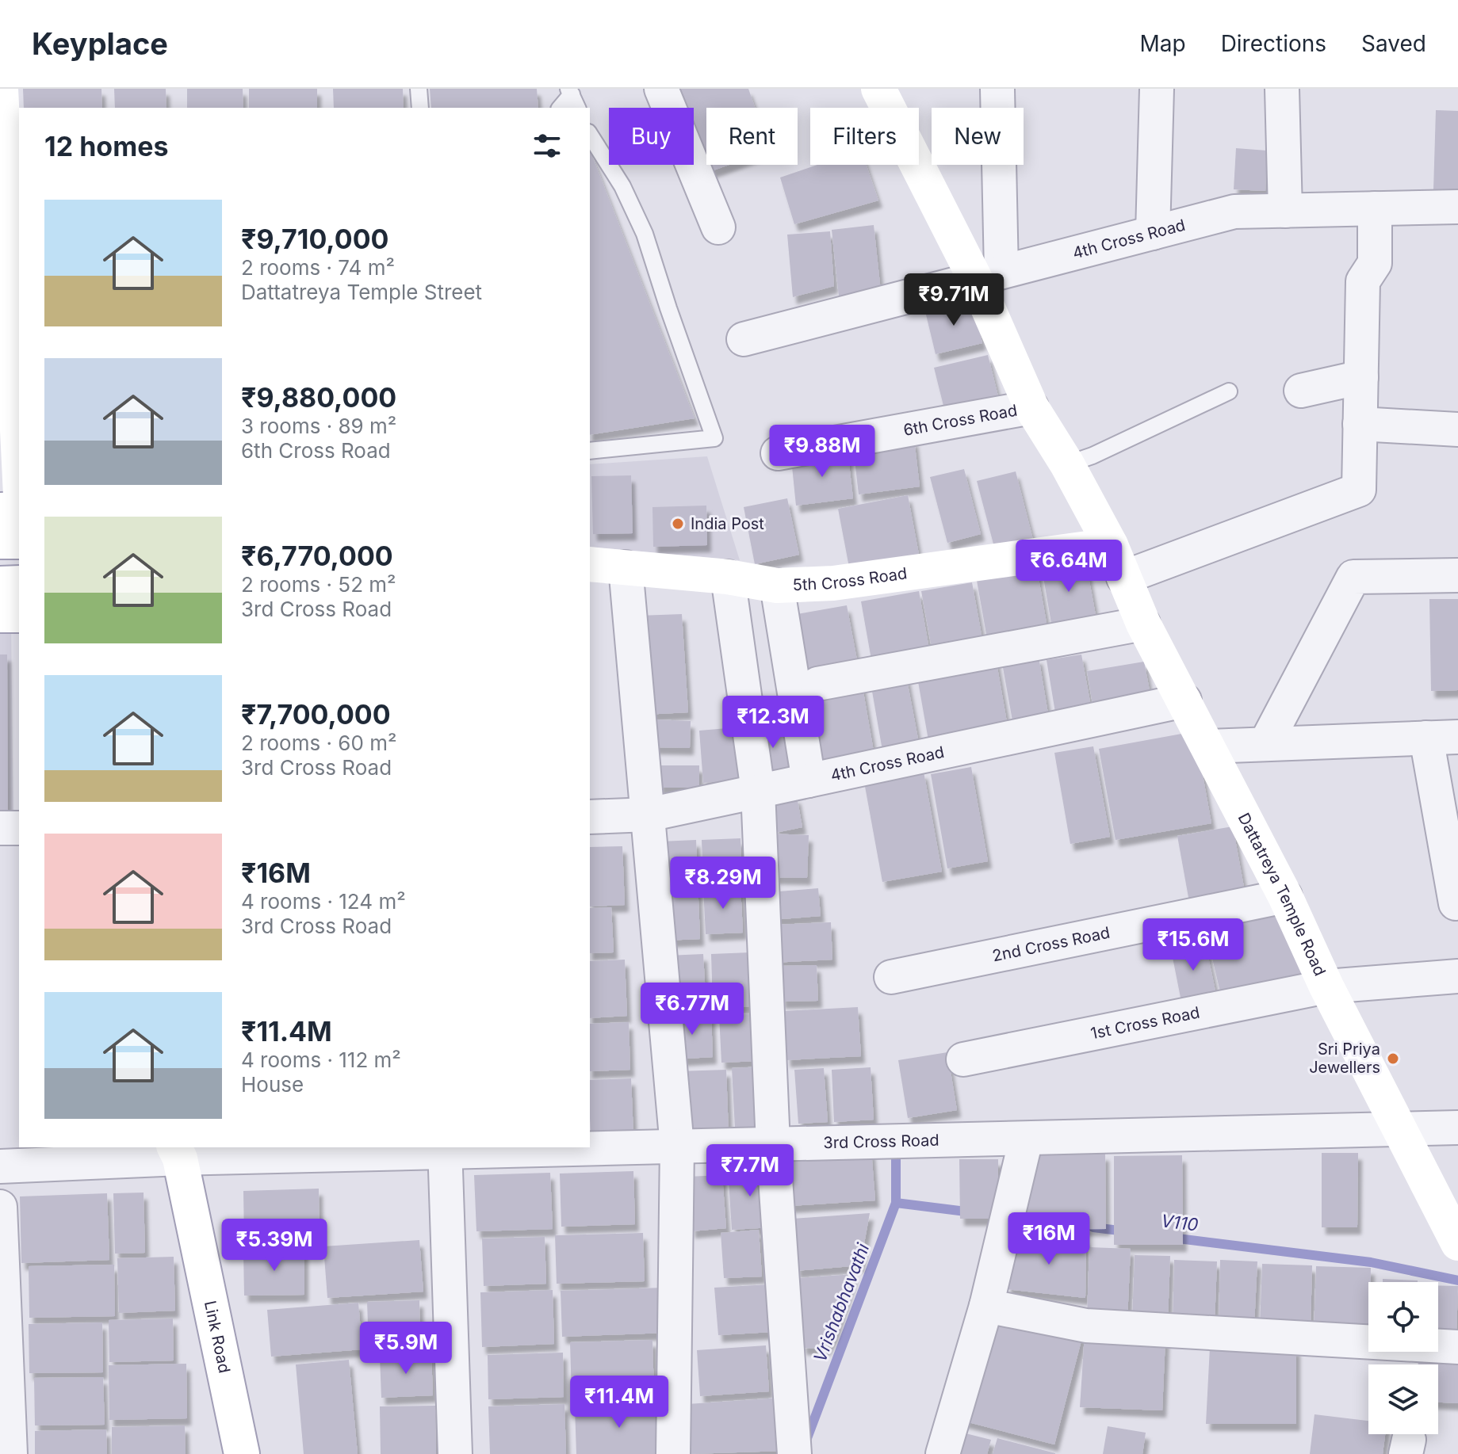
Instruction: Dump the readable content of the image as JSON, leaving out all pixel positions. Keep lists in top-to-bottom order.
{
  "streets": {
    "street": [
      "4th Cross Road",
      "6th Cross Road",
      "5th Cross Road",
      "Dattatreya Temple Road",
      "2nd Cross Road",
      "1st Cross Road",
      "3rd Cross Road",
      "Link Road"
    ]
  },
  "crossings": [
    ["4th Cross Road", "Dattatreya Temple Road"],
    ["6th Cross Road", "Dattatreya Temple Road"],
    ["5th Cross Road", "Dattatreya Temple Road"],
    ["Dattatreya Temple Road", "2nd Cross Road"],
    ["Dattatreya Temple Road", "1st Cross Road"],
    ["Dattatreya Temple Road", "3rd Cross Road"],
    ["3rd Cross Road", "Link Road"]
  ],
  "water": ["V110", "Vrishabhavathi"],
  "places": ["India Post", "Sri Priya Jewellers"],
  "page": {
    "header": "Keyplace",
    "nav": ["Map", "Directions", "Saved"],
    "chip": [
      "Buy",
      "Rent",
      "Filters",
      "New"
    ],
    "heading": "12 homes",
    "list": [
      {
        "name": "₹9,710,000",
        "note": "2 rooms · 74 m² · Dattatreya Temple Street"
      },
      {
        "name": "₹9,880,000",
        "note": "3 rooms · 89 m² · 6th Cross Road"
      },
      {
        "name": "₹6,770,000",
        "note": "2 rooms · 52 m² · 3rd Cross Road"
      },
      {
        "name": "₹7,700,000",
        "note": "2 rooms · 60 m² · 3rd Cross Road"
      },
      {
        "name": "₹16M",
        "note": "4 rooms · 124 m² · 3rd Cross Road"
      },
      {
        "name": "₹11.4M",
        "note": "4 rooms · 112 m² · House"
      }
    ],
    "price": [
      "₹9.71M",
      "₹9.88M",
      "₹6.64M",
      "₹12.3M",
      "₹8.29M",
      "₹15.6M",
      "₹6.77M",
      "₹7.7M",
      "₹16M",
      "₹5.39M",
      "₹5.9M",
      "₹11.4M"
    ]
  }
}
